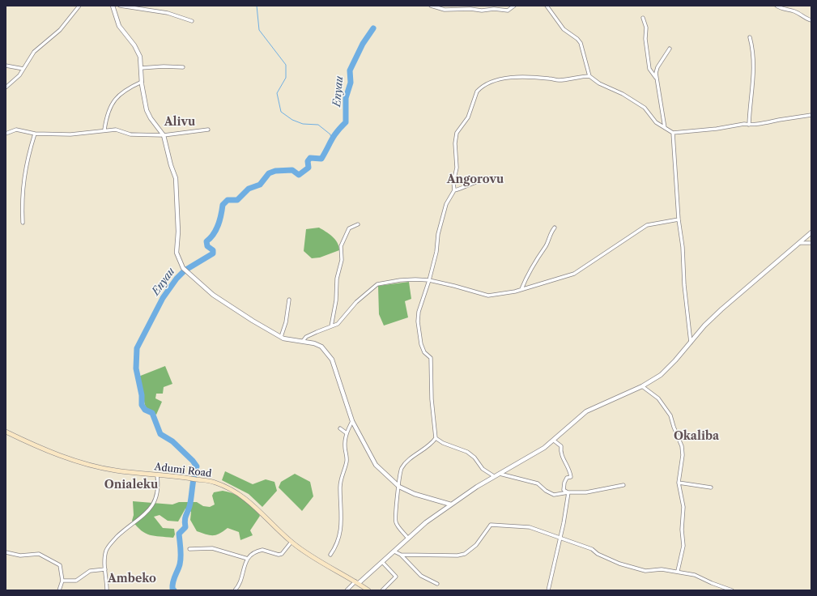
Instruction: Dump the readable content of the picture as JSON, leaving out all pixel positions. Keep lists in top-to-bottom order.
{
  "streets": {
    "main road": ["Adumi Road"]
  },
  "districts": [
    "Alivu",
    "Angorovu",
    "Okaliba",
    "Onialeku",
    "Ambeko"
  ],
  "water": ["Enyau"]
}
